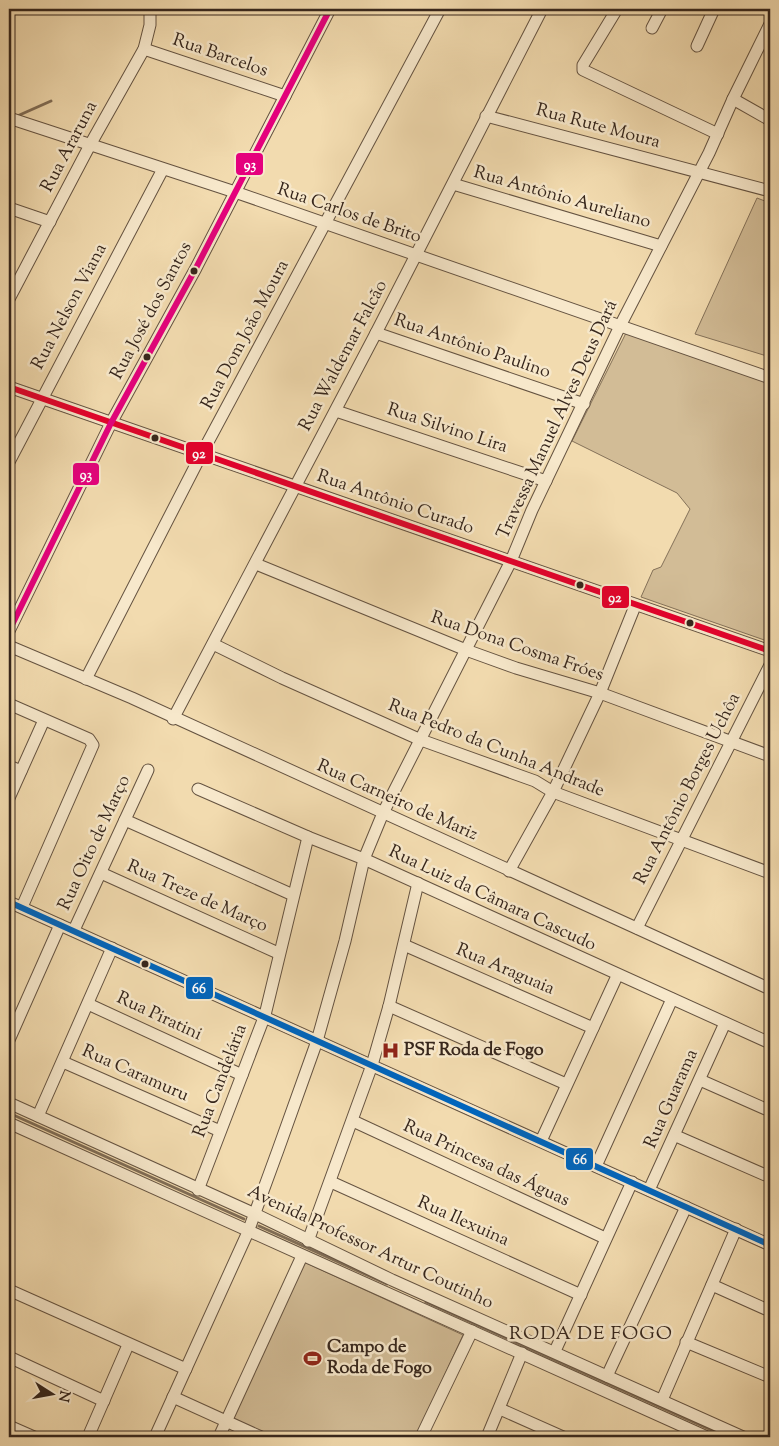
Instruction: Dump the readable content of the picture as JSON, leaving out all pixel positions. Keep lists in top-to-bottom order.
{
  "streets": {
    "street": [
      "Rua Barcelos",
      "Rua Rute Moura",
      "Rua Araruna",
      "Rua Antônio Aureliano",
      "Rua Carlos de Brito",
      "Rua Nelson Viana",
      "Rua José dos Santos",
      "Rua Dom João Moura",
      "Rua Antônio Paulino",
      "Rua Waldemar Falcão",
      "Travessa Manuel Alves Deus Dará",
      "Rua Silvino Lira",
      "Rua Antônio Curado",
      "Rua Dona Cosma Fróes",
      "Rua Pedro da Cunha Andrade",
      "Rua Antônio Borges Uchôa",
      "Rua Carneiro de Mariz",
      "Rua Oito de Março",
      "Rua Treze de Março",
      "Rua Luiz da Câmara Cascudo",
      "Rua Araguaia",
      "Rua Piratini",
      "Rua Caramuru",
      "Rua Candelária",
      "Rua Guarama",
      "Rua Princesa das Águas",
      "Rua Ilexuina",
      "Avenida Professor Artur Coutinho"
    ]
  },
  "crossings": [
    ["Rua Barcelos", "Rua Araruna"],
    ["Rua Barcelos", "Rua José dos Santos"],
    ["Rua Rute Moura", "Rua Waldemar Falcão"],
    ["Rua Rute Moura", "Travessa Manuel Alves Deus Dará"],
    ["Rua Araruna", "Rua Carlos de Brito"],
    ["Rua Antônio Aureliano", "Rua Waldemar Falcão"],
    ["Rua Antônio Aureliano", "Travessa Manuel Alves Deus Dará"],
    ["Rua Carlos de Brito", "Rua Nelson Viana"],
    ["Rua Carlos de Brito", "Rua José dos Santos"],
    ["Rua Carlos de Brito", "Rua Dom João Moura"],
    ["Rua Carlos de Brito", "Rua Waldemar Falcão"],
    ["Rua Carlos de Brito", "Travessa Manuel Alves Deus Dará"],
    ["Rua Nelson Viana", "Rua Antônio Curado"],
    ["Rua José dos Santos", "Rua Antônio Curado"],
    ["Rua Dom João Moura", "Rua Antônio Curado"],
    ["Rua Dom João Moura", "Rua Carneiro de Mariz"],
    ["Rua Antônio Paulino", "Rua Waldemar Falcão"],
    ["Rua Antônio Paulino", "Travessa Manuel Alves Deus Dará"],
    ["Rua Waldemar Falcão", "Rua Silvino Lira"],
    ["Rua Waldemar Falcão", "Rua Antônio Curado"],
    ["Rua Waldemar Falcão", "Rua Dona Cosma Fróes"],
    ["Rua Waldemar Falcão", "Rua Pedro da Cunha Andrade"],
    ["Rua Waldemar Falcão", "Rua Carneiro de Mariz"],
    ["Travessa Manuel Alves Deus Dará", "Rua Silvino Lira"],
    ["Travessa Manuel Alves Deus Dará", "Rua Antônio Curado"],
    ["Travessa Manuel Alves Deus Dará", "Rua Dona Cosma Fróes"],
    ["Travessa Manuel Alves Deus Dará", "Rua Pedro da Cunha Andrade"],
    ["Travessa Manuel Alves Deus Dará", "Rua Carneiro de Mariz"],
    ["Travessa Manuel Alves Deus Dará", "Rua Luiz da Câmara Cascudo"],
    ["Travessa Manuel Alves Deus Dará", "Avenida Professor Artur Coutinho"],
    ["Rua Dona Cosma Fróes", "Rua Antônio Borges Uchôa"],
    ["Rua Pedro da Cunha Andrade", "Rua Antônio Borges Uchôa"],
    ["Rua Antônio Borges Uchôa", "Rua Carneiro de Mariz"],
    ["Rua Oito de Março", "Rua Treze de Março"],
    ["Rua Treze de Março", "Rua Candelária"],
    ["Rua Luiz da Câmara Cascudo", "Rua Candelária"],
    ["Rua Luiz da Câmara Cascudo", "Rua Guarama"],
    ["Rua Piratini", "Rua Candelária"],
    ["Rua Caramuru", "Rua Candelária"],
    ["Rua Candelária", "Avenida Professor Artur Coutinho"]
  ],
  "districts": ["RODA DE FOGO"],
  "places": {
    "hospital": ["PSF Roda de Fogo"],
    "sports": ["Campo de Roda de Fogo"]
  },
  "lines": ["transit line 93", "transit line 92", "transit line 66"],
  "north": "right"
}
